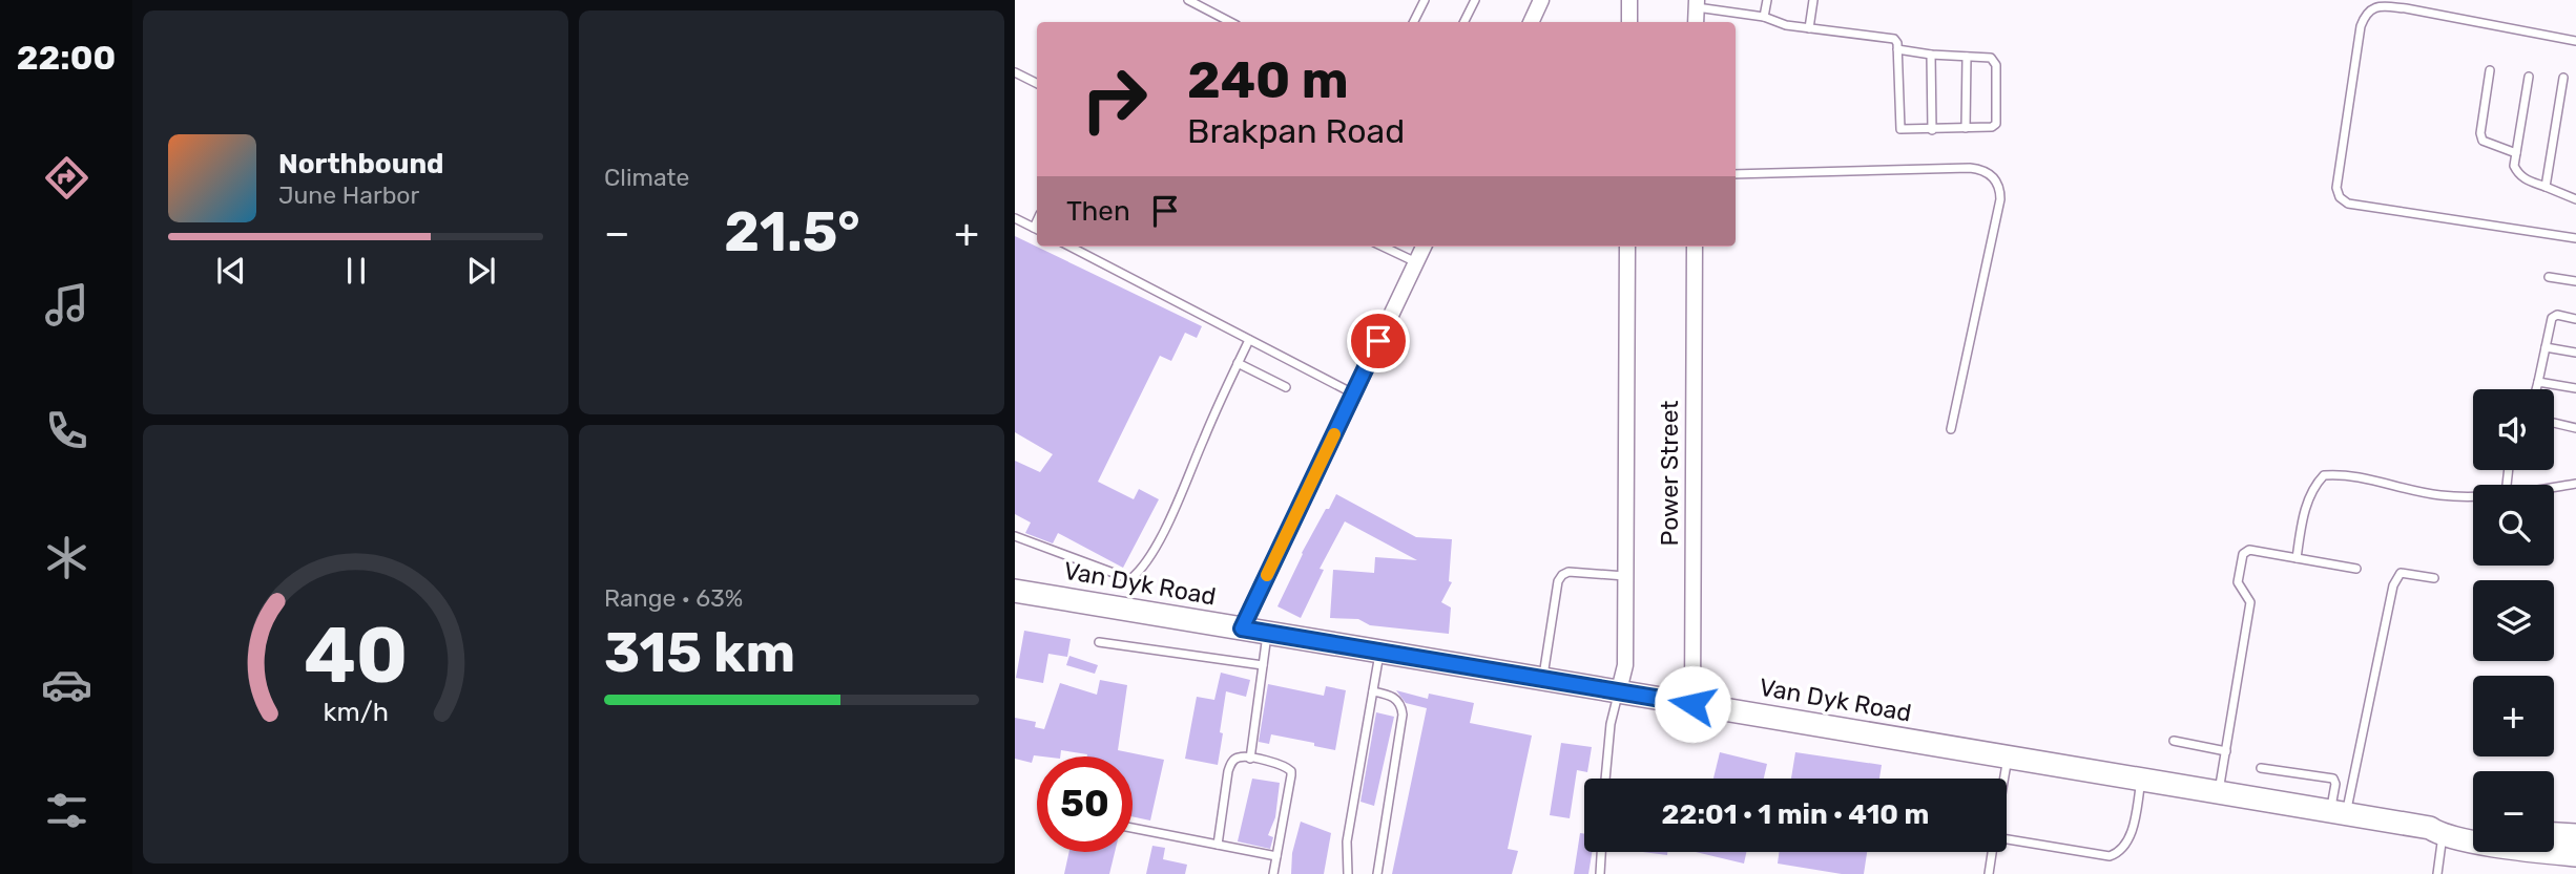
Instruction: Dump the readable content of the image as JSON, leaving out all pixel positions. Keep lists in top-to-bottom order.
{
  "streets": {
    "main road": ["Van Dyk Road"],
    "street": ["Power Street"]
  },
  "crossings": [
    ["Power Street", "Van Dyk Road"]
  ],
  "page": {
    "tabs": "22:00",
    "tile": [
      "Climate",
      ["Range · 63%", "315 km"]
    ],
    "turn": ["240 m", "Brakpan Road"],
    "song": ["Northbound", "June Harbor"],
    "then": "Then",
    "heat": ["−", "21.5°", "+"],
    "map_buttons": ["+", "−"],
    "limit": "50",
    "trip": "22:01 · 1 min · 410 m",
    "gauge": ["40", "km/h"]
  }
}
